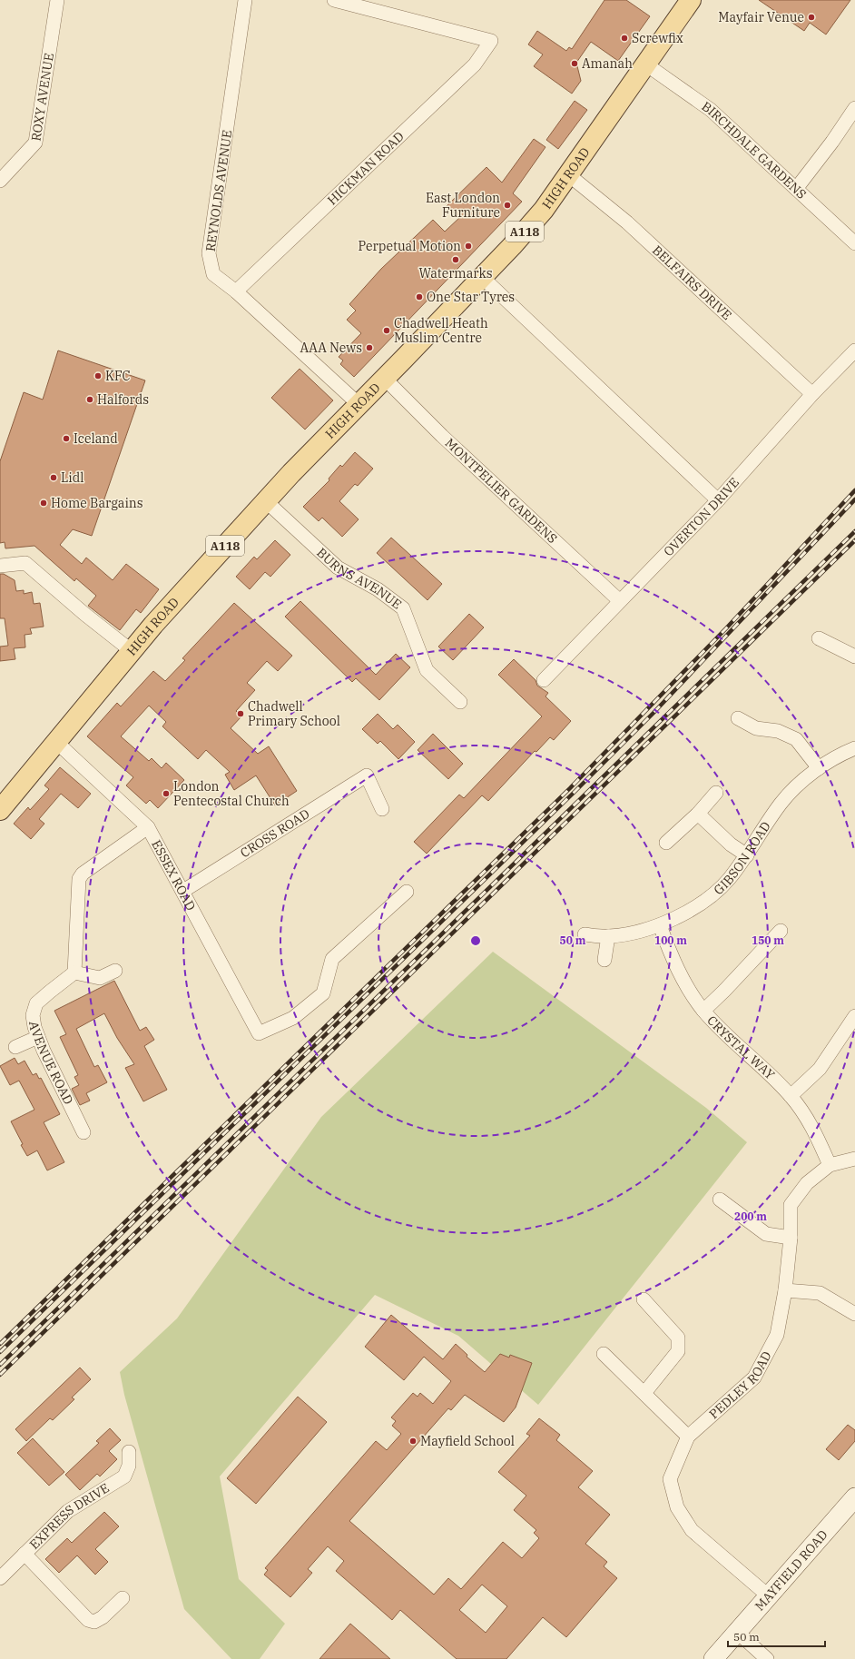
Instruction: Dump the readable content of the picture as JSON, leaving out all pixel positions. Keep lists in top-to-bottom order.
{
  "streets": {
    "main road": ["HIGH ROAD", "A118"],
    "street": [
      "ROXY AVENUE",
      "BIRCHDALE GARDENS",
      "HICKMAN ROAD",
      "REYNOLDS AVENUE",
      "BELFAIRS DRIVE",
      "MONTPELIER GARDENS",
      "OVERTON DRIVE",
      "BURNS AVENUE",
      "CROSS ROAD",
      "GIBSON ROAD",
      "ESSEX ROAD",
      "CRYSTAL WAY",
      "AVENUE ROAD",
      "PEDLEY ROAD",
      "EXPRESS DRIVE",
      "MAYFIELD ROAD"
    ]
  },
  "crossings": [
    ["BIRCHDALE GARDENS", "HIGH ROAD"],
    ["HICKMAN ROAD", "REYNOLDS AVENUE"],
    ["HIGH ROAD", "REYNOLDS AVENUE"],
    ["HIGH ROAD", "BELFAIRS DRIVE"],
    ["HIGH ROAD", "MONTPELIER GARDENS"],
    ["HIGH ROAD", "BURNS AVENUE"],
    ["HIGH ROAD", "ESSEX ROAD"],
    ["BELFAIRS DRIVE", "OVERTON DRIVE"],
    ["MONTPELIER GARDENS", "OVERTON DRIVE"],
    ["CROSS ROAD", "ESSEX ROAD"],
    ["GIBSON ROAD", "CRYSTAL WAY"],
    ["CRYSTAL WAY", "PEDLEY ROAD"],
    ["PEDLEY ROAD", "MAYFIELD ROAD"]
  ],
  "places": [
    "Mayfair Venue",
    "Screwfix",
    "Amanah",
    "East London Furniture",
    "Perpetual Motion",
    "Watermarks",
    "One Star Tyres",
    "Chadwell Heath Muslim Centre",
    "AAA News",
    "KFC",
    "Halfords",
    "Iceland",
    "Lidl",
    "Home Bargains",
    "Chadwell Primary School",
    "London Pentecostal Church",
    "Mayfield School"
  ],
  "scale_bar": "50 m",
  "rings": [
    "50 m",
    "100 m",
    "150 m",
    "200 m"
  ]
}
